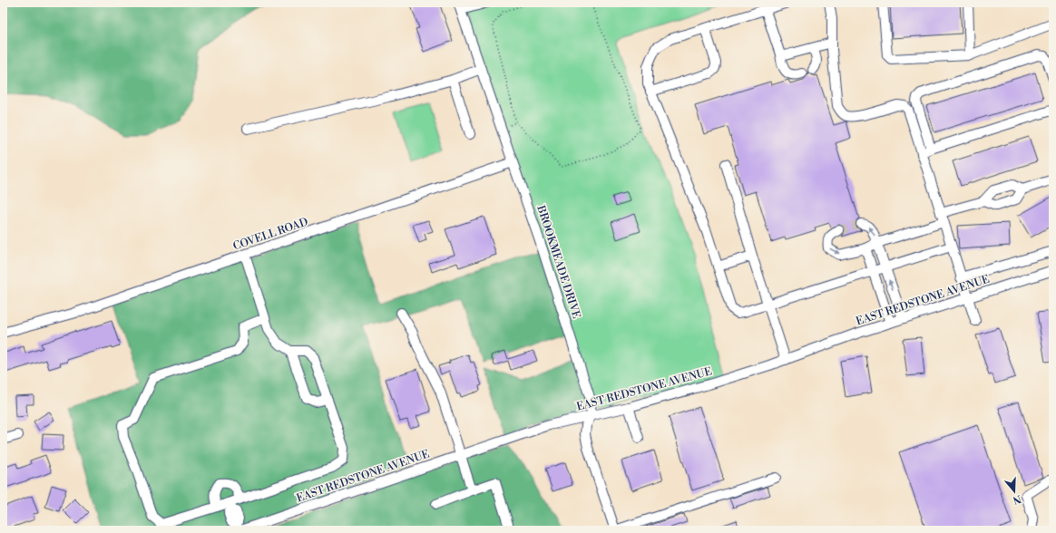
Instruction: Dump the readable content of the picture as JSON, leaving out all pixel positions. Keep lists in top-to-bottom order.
{
  "streets": {
    "street": ["COVELL ROAD", "BROOKMEADE DRIVE", "EAST REDSTONE AVENUE"]
  },
  "crossings": [
    ["COVELL ROAD", "BROOKMEADE DRIVE"],
    ["BROOKMEADE DRIVE", "EAST REDSTONE AVENUE"]
  ],
  "north": "bottom"
}
